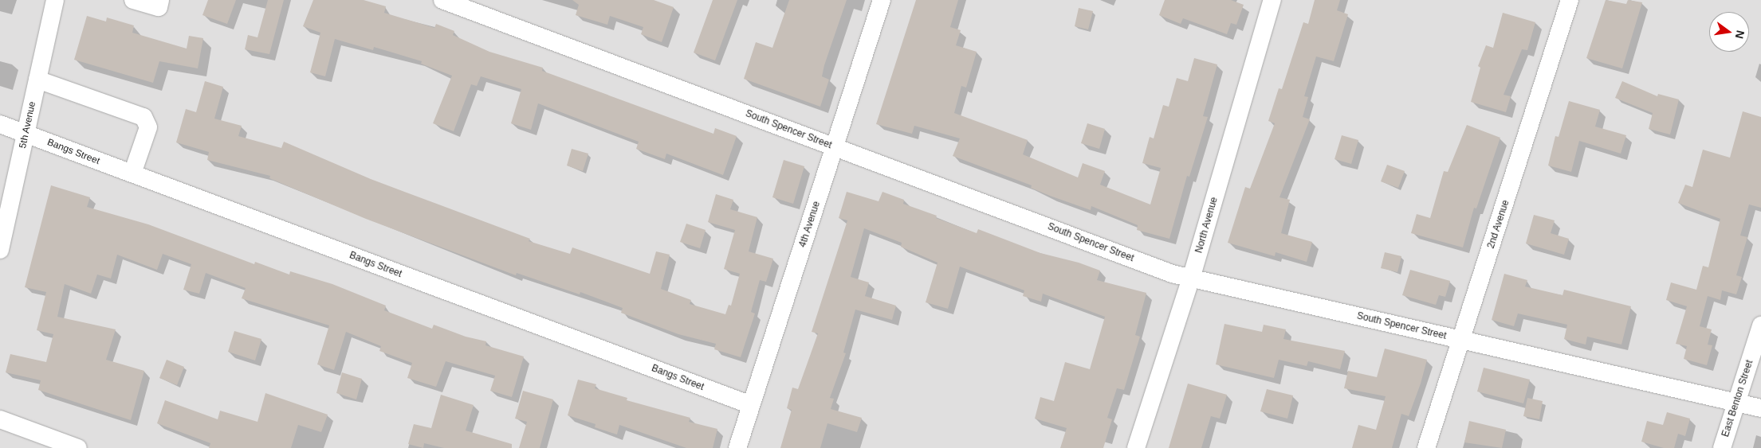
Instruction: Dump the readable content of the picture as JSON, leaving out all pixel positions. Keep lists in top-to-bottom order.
{
  "streets": {
    "street": [
      "5th Avenue",
      "South Spencer Street",
      "Bangs Street",
      "4th Avenue",
      "2nd Avenue",
      "North Avenue",
      "East Benton Street"
    ]
  },
  "crossings": [
    ["5th Avenue", "Bangs Street"],
    ["South Spencer Street", "4th Avenue"],
    ["South Spencer Street", "2nd Avenue"],
    ["South Spencer Street", "North Avenue"],
    ["South Spencer Street", "East Benton Street"],
    ["Bangs Street", "4th Avenue"]
  ],
  "north": "right"
}
